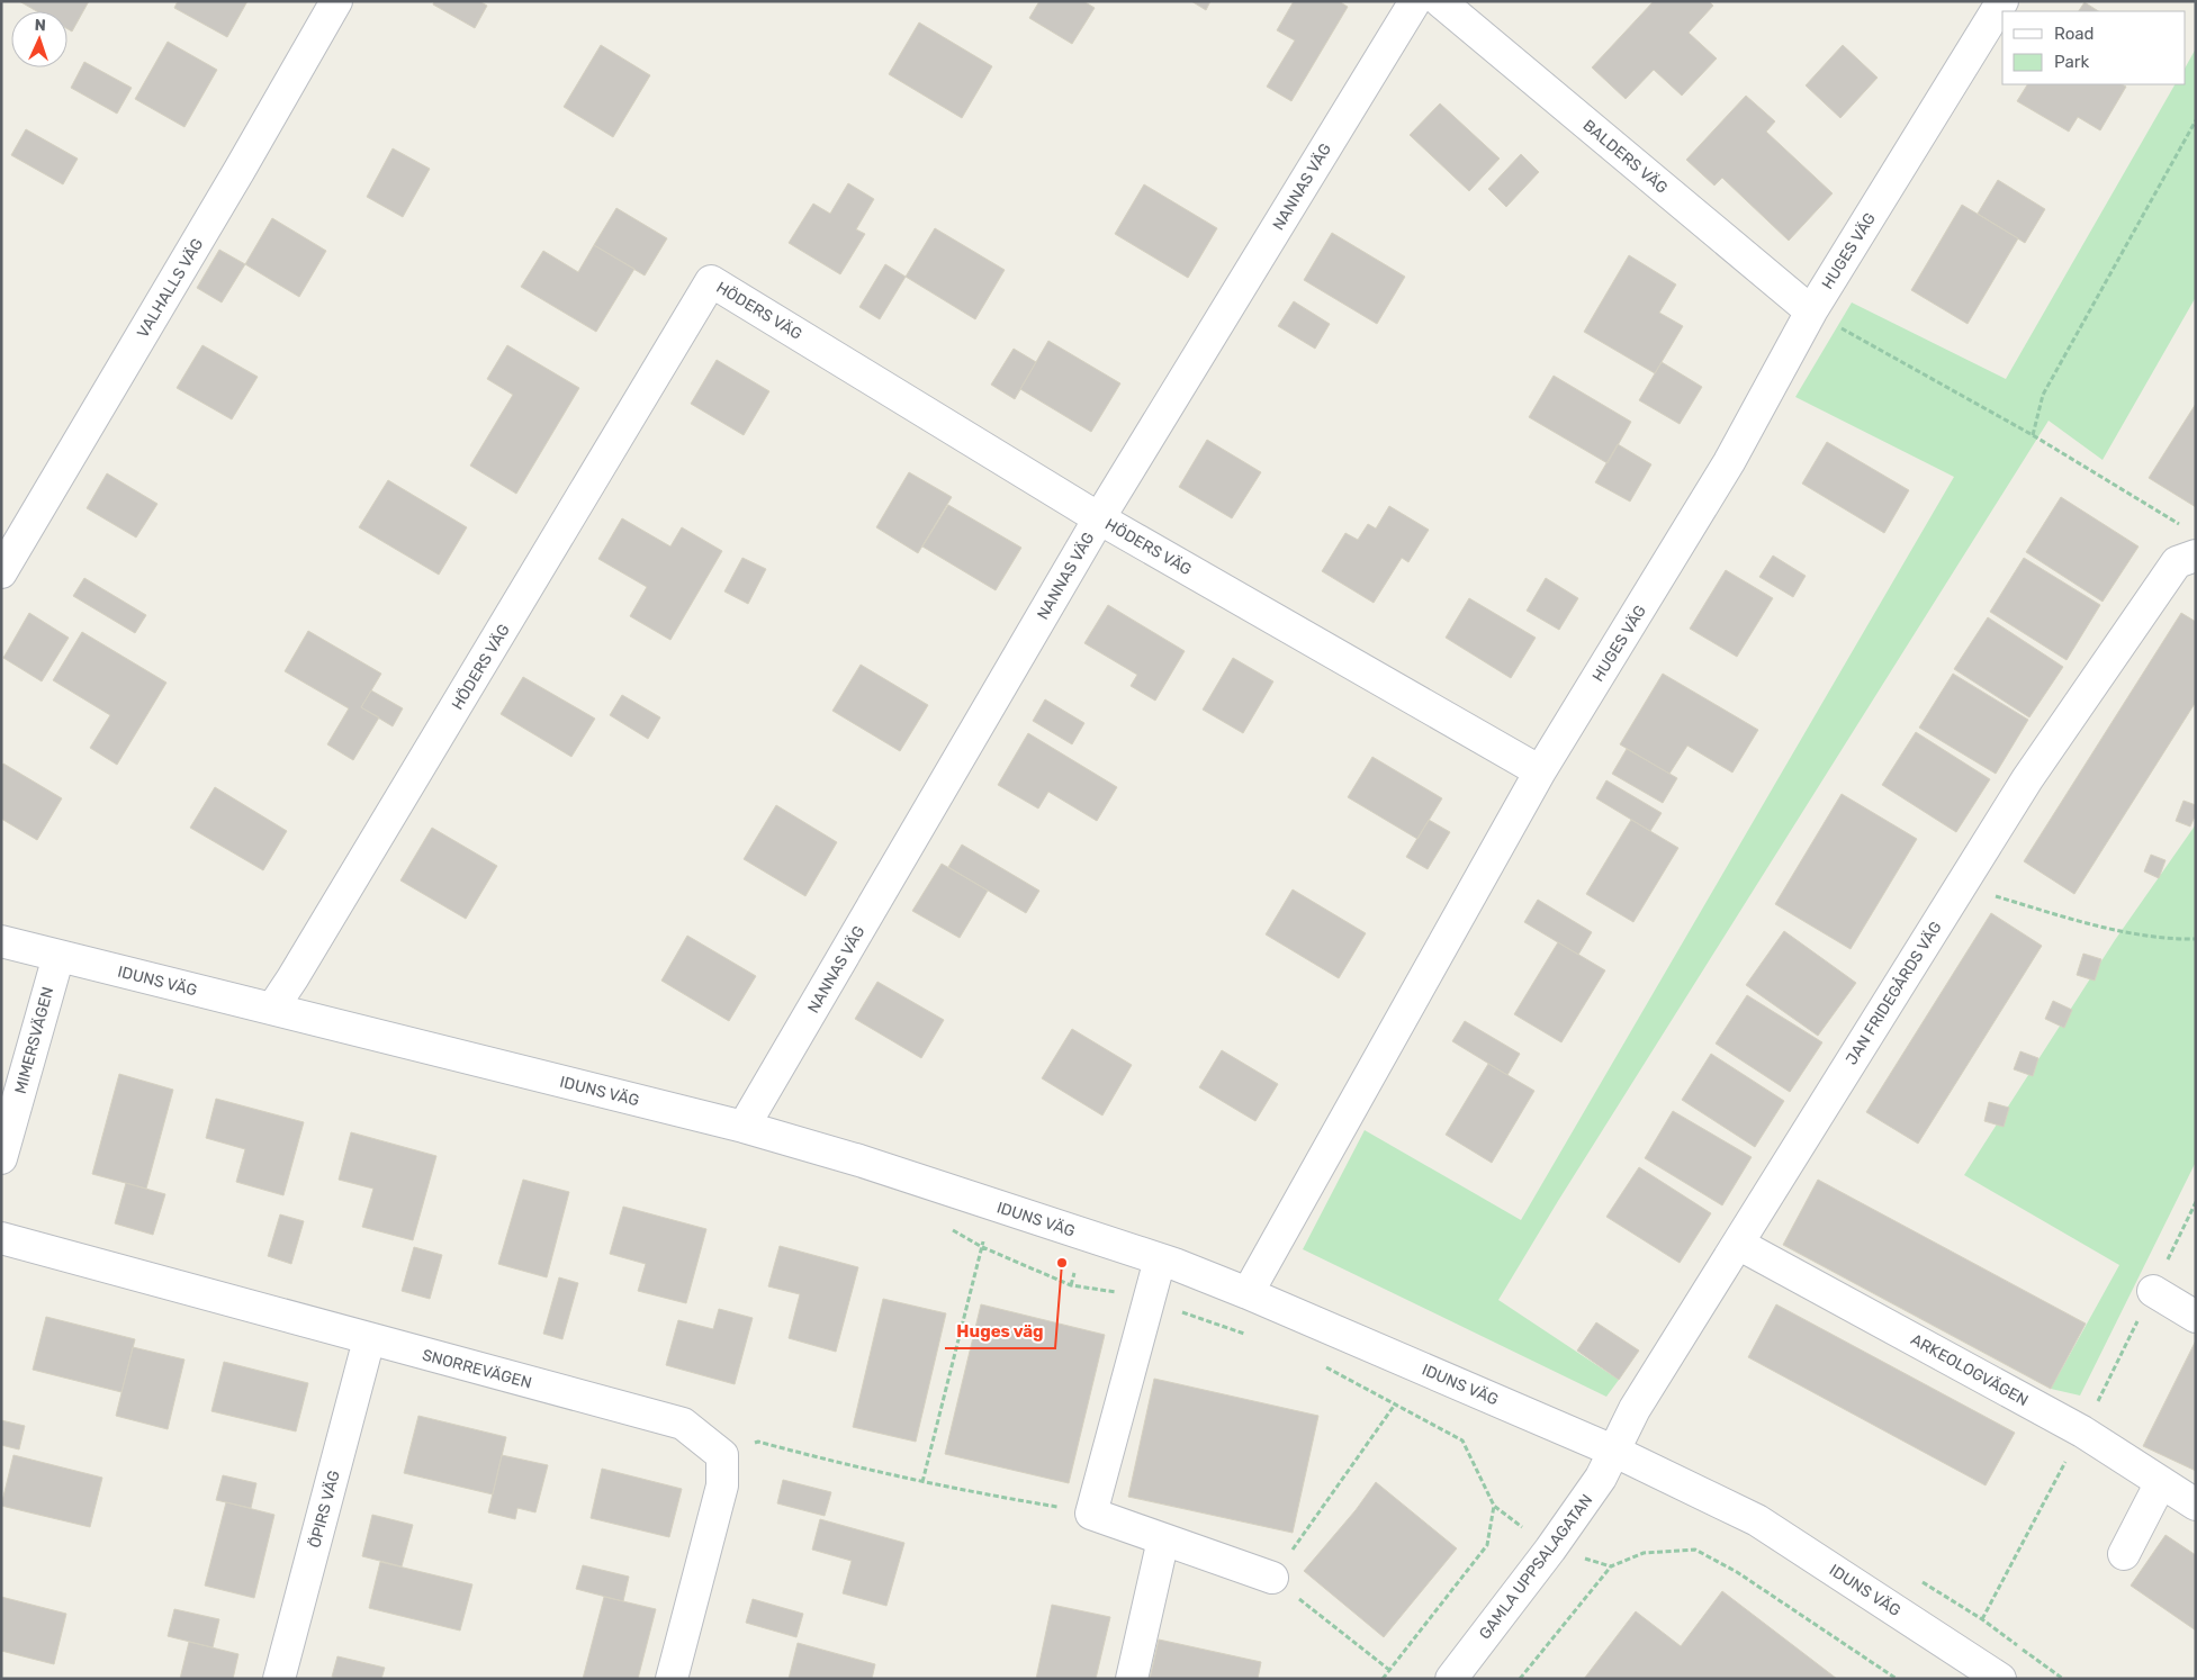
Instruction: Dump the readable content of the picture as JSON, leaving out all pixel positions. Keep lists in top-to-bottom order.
{
  "streets": {
    "street": [
      "BALDERS VÄG",
      "NANNAS VÄG",
      "HUGES VÄG",
      "VALHALLS VÄG",
      "HÖDERS VÄG",
      "IDUNS VÄG",
      "JAN FRIDEGÅRDS VÄG",
      "MIMERSVÄGEN",
      "SNORREVÄGEN",
      "ARKEOLOGVÄGEN",
      "ÖPIRS VÄG",
      "GAMLA UPPSALAGATAN"
    ]
  },
  "crossings": [
    ["BALDERS VÄG", "HUGES VÄG"],
    ["NANNAS VÄG", "HÖDERS VÄG"],
    ["NANNAS VÄG", "IDUNS VÄG"],
    ["HUGES VÄG", "HÖDERS VÄG"],
    ["HUGES VÄG", "IDUNS VÄG"],
    ["HÖDERS VÄG", "IDUNS VÄG"],
    ["IDUNS VÄG", "JAN FRIDEGÅRDS VÄG"],
    ["IDUNS VÄG", "MIMERSVÄGEN"],
    ["IDUNS VÄG", "GAMLA UPPSALAGATAN"],
    ["JAN FRIDEGÅRDS VÄG", "ARKEOLOGVÄGEN"],
    ["JAN FRIDEGÅRDS VÄG", "GAMLA UPPSALAGATAN"],
    ["SNORREVÄGEN", "ÖPIRS VÄG"]
  ],
  "places": ["Huges väg"],
  "legend": ["Road", "Park"],
  "north": "top"
}
